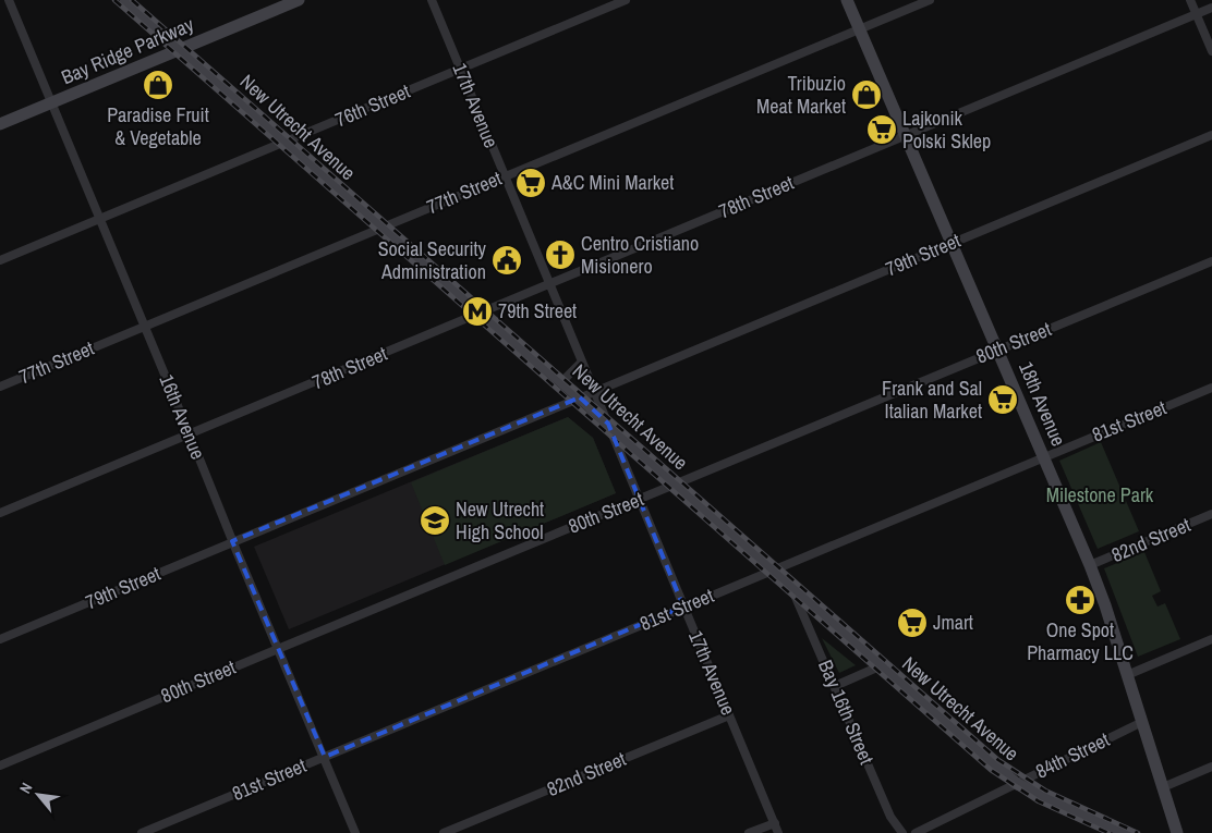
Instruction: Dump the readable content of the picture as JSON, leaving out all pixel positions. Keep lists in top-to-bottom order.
{
  "streets": {
    "street": [
      "Bay Ridge Parkway",
      "76th Street",
      "17th Avenue",
      "New Utrecht Avenue",
      "77th Street",
      "78th Street",
      "79th Street",
      "80th Street",
      "18th Avenue",
      "16th Avenue",
      "81st Street",
      "82nd Street",
      "Bay 16th Street",
      "84th Street"
    ]
  },
  "crossings": [
    ["Bay Ridge Parkway", "New Utrecht Avenue"],
    ["Bay Ridge Parkway", "16th Avenue"],
    ["76th Street", "17th Avenue"],
    ["76th Street", "New Utrecht Avenue"],
    ["76th Street", "16th Avenue"],
    ["17th Avenue", "New Utrecht Avenue"],
    ["17th Avenue", "77th Street"],
    ["17th Avenue", "78th Street"],
    ["17th Avenue", "79th Street"],
    ["17th Avenue", "80th Street"],
    ["17th Avenue", "81st Street"],
    ["17th Avenue", "82nd Street"],
    ["New Utrecht Avenue", "77th Street"],
    ["New Utrecht Avenue", "78th Street"],
    ["New Utrecht Avenue", "79th Street"],
    ["New Utrecht Avenue", "80th Street"],
    ["New Utrecht Avenue", "81st Street"],
    ["New Utrecht Avenue", "Bay 16th Street"],
    ["New Utrecht Avenue", "84th Street"],
    ["77th Street", "18th Avenue"],
    ["77th Street", "16th Avenue"],
    ["78th Street", "18th Avenue"],
    ["78th Street", "16th Avenue"],
    ["79th Street", "18th Avenue"],
    ["79th Street", "16th Avenue"],
    ["80th Street", "18th Avenue"],
    ["80th Street", "16th Avenue"],
    ["18th Avenue", "81st Street"],
    ["18th Avenue", "82nd Street"],
    ["18th Avenue", "84th Street"],
    ["16th Avenue", "81st Street"]
  ],
  "parks": ["Milestone Park"],
  "places": {
    "shop": ["Paradise Fruit & Vegetable", "Tribuzio Meat Market"],
    "supermarket": [
      "Lajkonik Polski Sklep",
      "A&C Mini Market",
      "Frank and Sal Italian Market",
      "Jmart"
    ],
    "church": ["Centro Cristiano Misionero"],
    "public building": ["Social Security Administration"],
    "metro station": ["79th Street"],
    "school or university": ["New Utrecht High School"],
    "pharmacy": ["One Spot Pharmacy LLC"]
  },
  "north": "top left"
}
